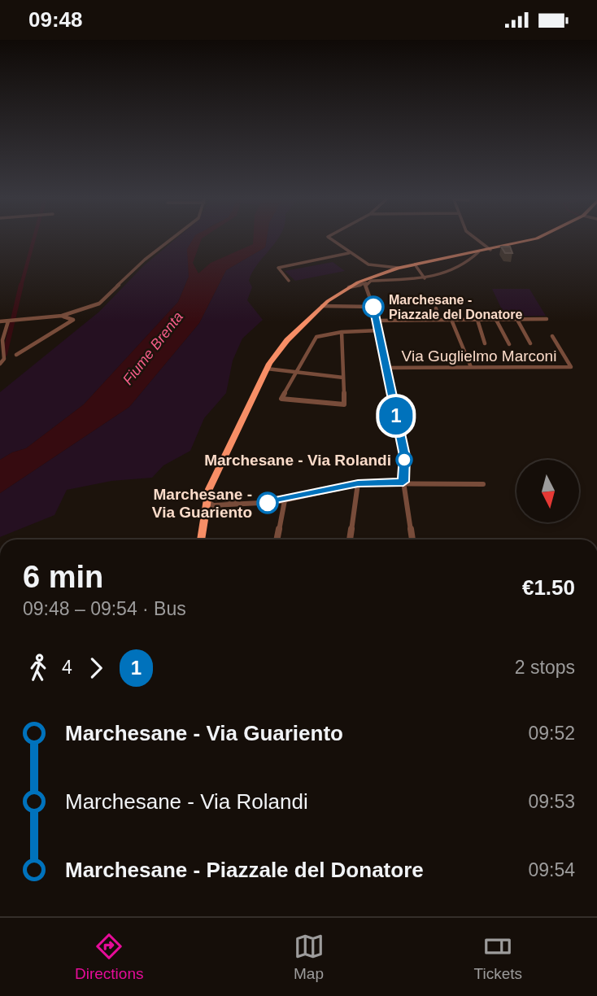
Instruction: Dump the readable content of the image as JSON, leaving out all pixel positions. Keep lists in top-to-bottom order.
{
  "streets": {
    "street": ["Via Guglielmo Marconi"]
  },
  "water": ["Fiume Brenta"],
  "places": ["Marchesane - Piazzale del Donatore", "Marchesane - Via Rolandi", "Marchesane - Via Guariento"],
  "lines": ["bus line 1"],
  "north": "bottom",
  "page": {
    "status": "09:48",
    "on_map": "1",
    "heading": ["6 min", "09:48 – 09:54 · Bus", "€1.50"],
    "legs": ["4", "1", "2 stops"],
    "list": [
      {
        "name": "Marchesane - Via Guariento",
        "value": "09:52"
      },
      {
        "name": "Marchesane - Via Rolandi",
        "value": "09:53"
      },
      {
        "name": "Marchesane - Piazzale del Donatore",
        "value": "09:54"
      }
    ],
    "tabs": ["Directions", "Map", "Tickets"]
  }
}
